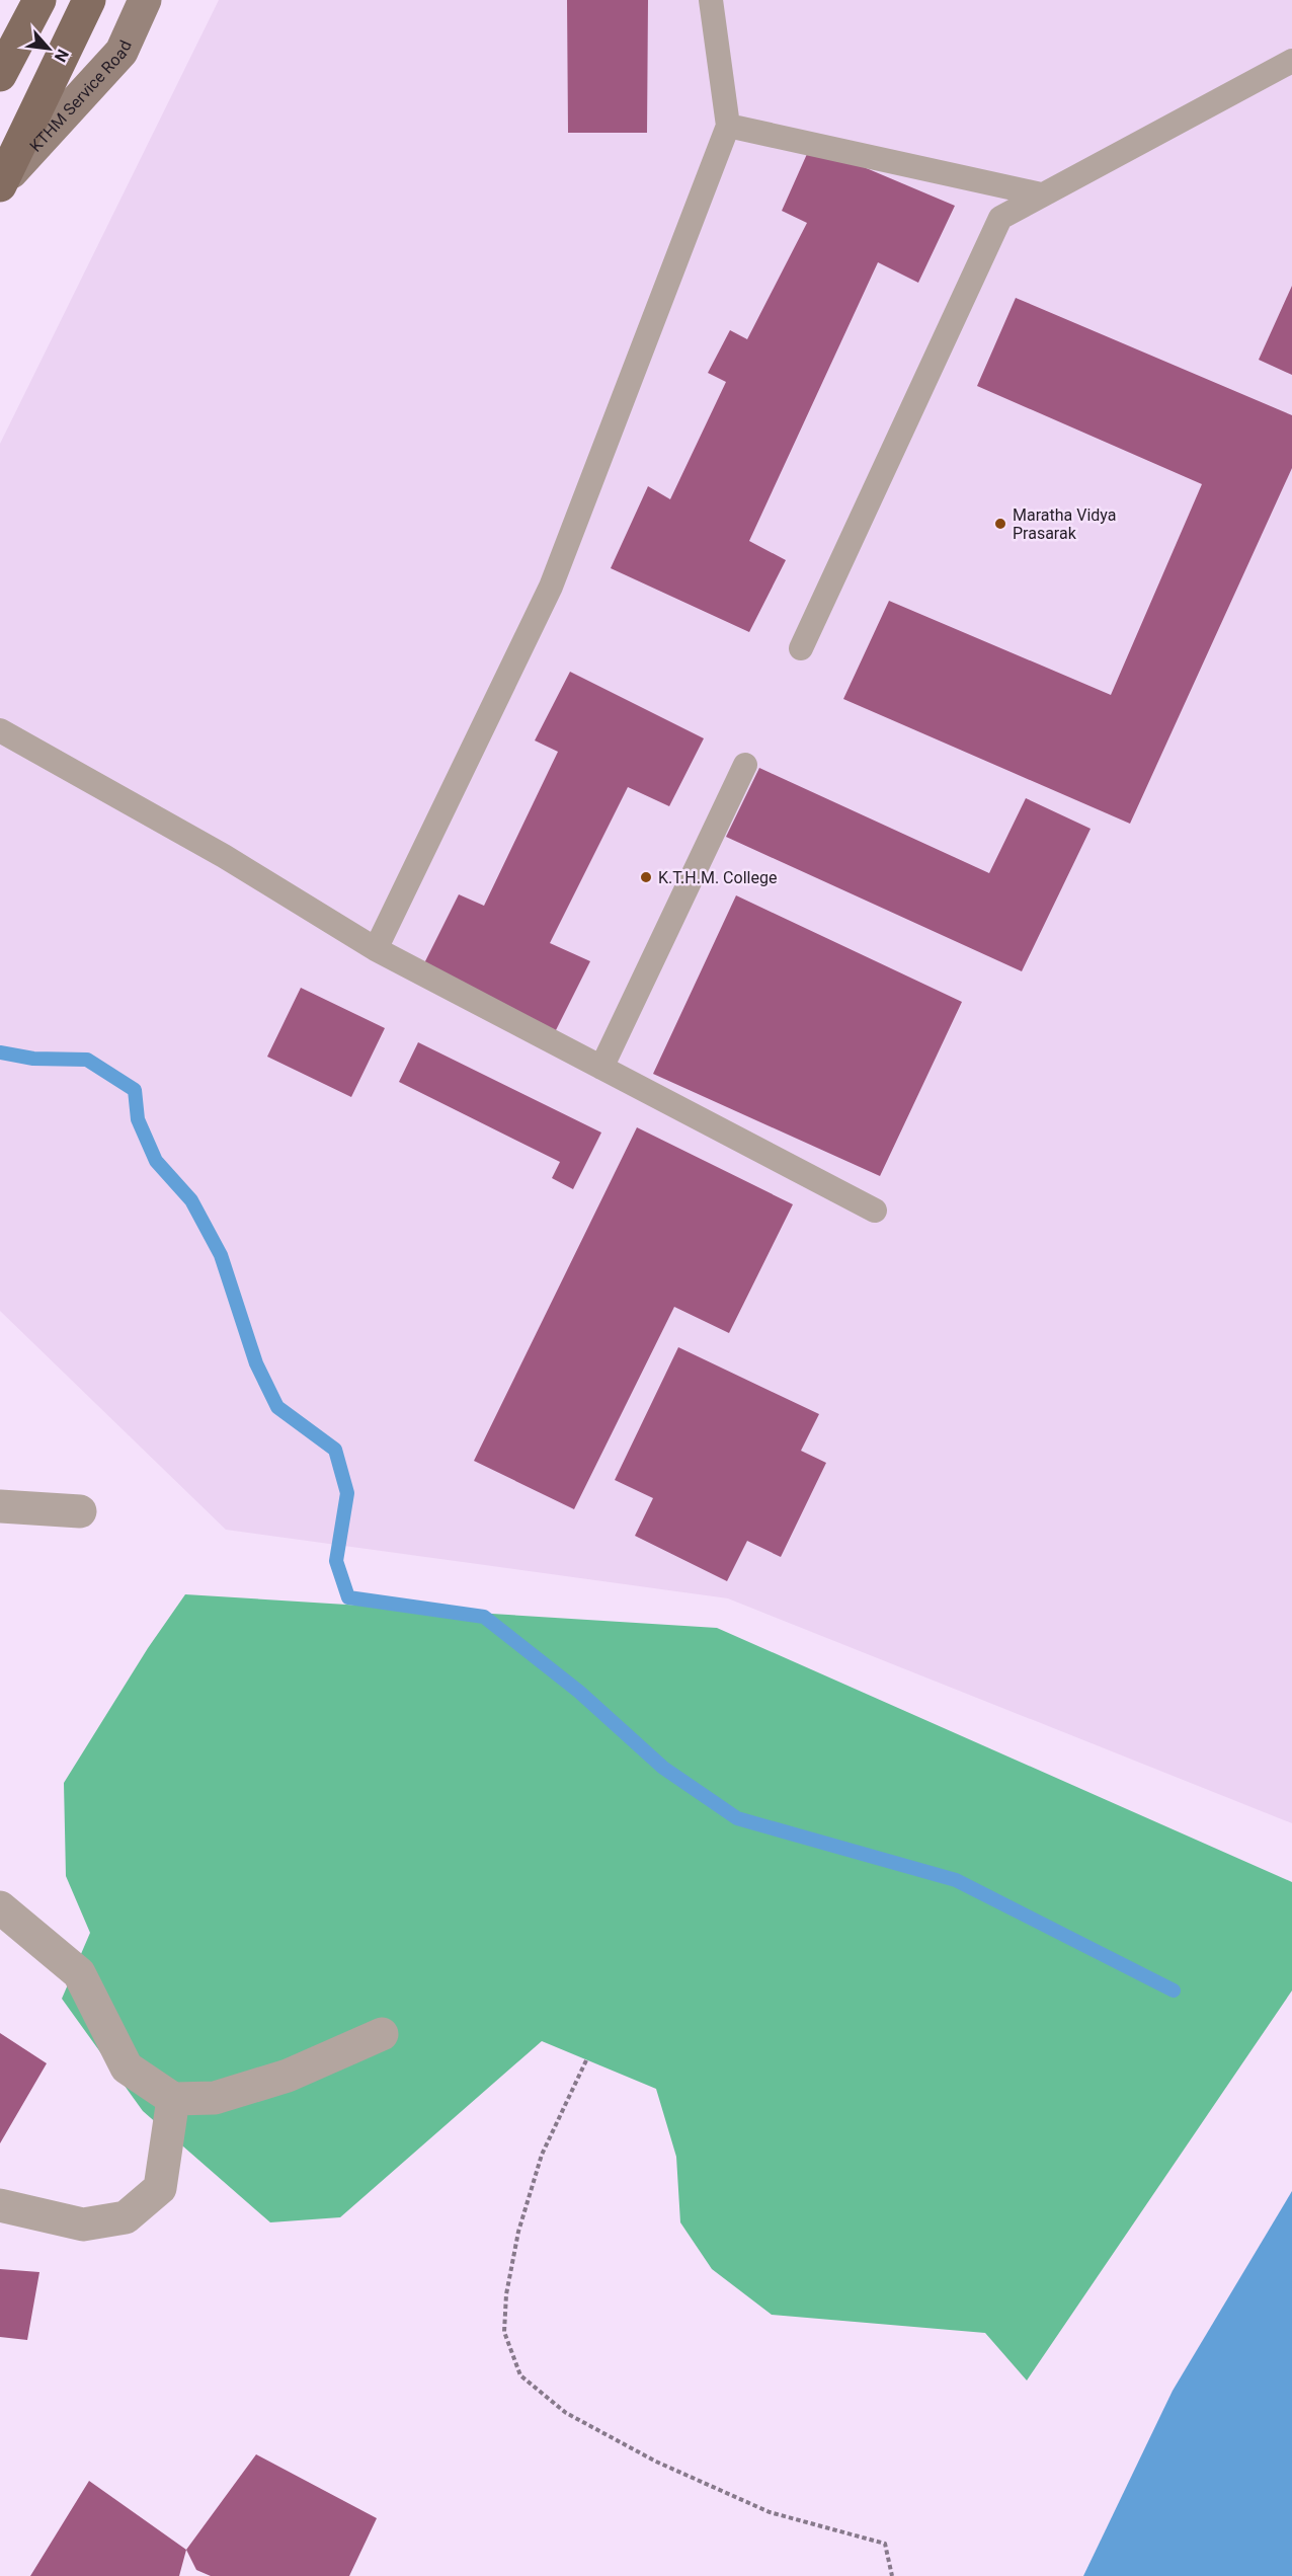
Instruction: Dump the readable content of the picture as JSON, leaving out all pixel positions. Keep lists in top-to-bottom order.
{
  "streets": {
    "street": ["KTHM Service Road"]
  },
  "places": ["Maratha Vidya Prasarak", "K.T.H.M. College"],
  "north": "bottom right"
}
